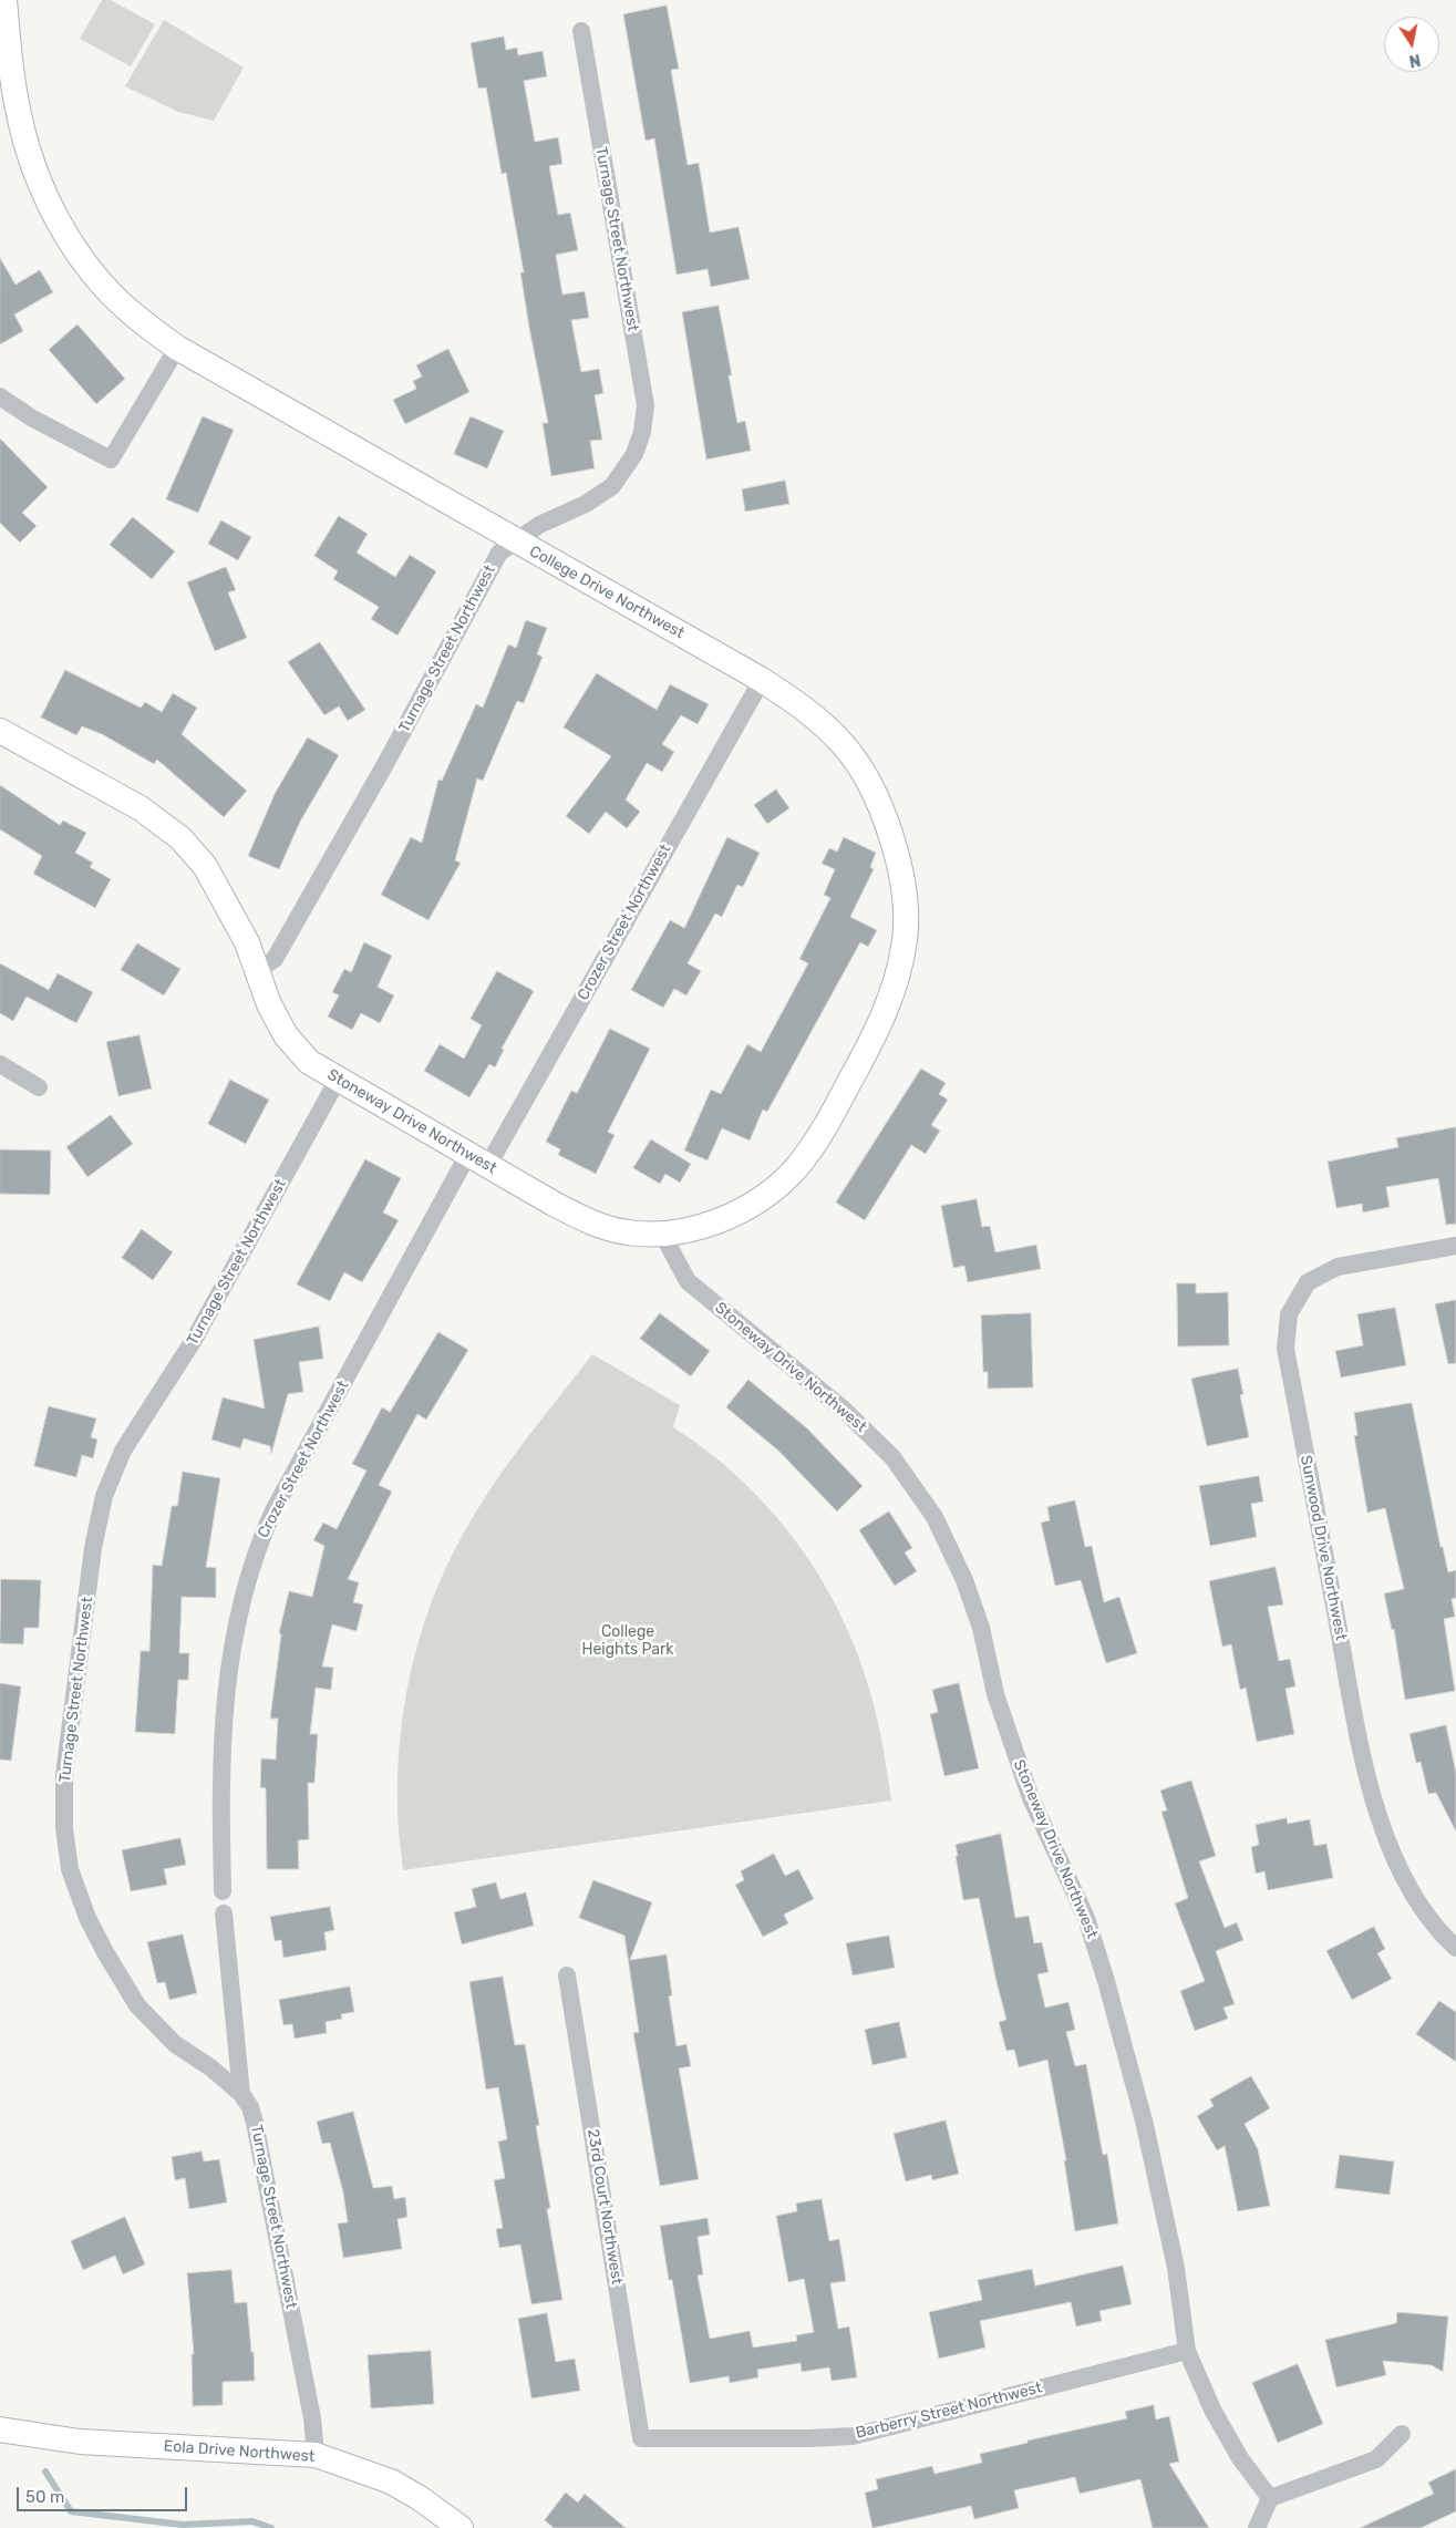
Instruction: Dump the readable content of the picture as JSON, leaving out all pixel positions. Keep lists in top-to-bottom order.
{
  "streets": {
    "street": [
      "Turnage Street Northwest",
      "College Drive Northwest",
      "Crozer Street Northwest",
      "Stoneway Drive Northwest",
      "Sunwood Drive Northwest",
      "23rd Court Northwest",
      "Barberry Street Northwest",
      "Eola Drive Northwest"
    ]
  },
  "crossings": [
    ["Turnage Street Northwest", "College Drive Northwest"],
    ["Turnage Street Northwest", "Stoneway Drive Northwest"],
    ["Turnage Street Northwest", "Eola Drive Northwest"],
    ["College Drive Northwest", "Crozer Street Northwest"],
    ["College Drive Northwest", "Stoneway Drive Northwest"],
    ["Crozer Street Northwest", "Stoneway Drive Northwest"],
    ["Stoneway Drive Northwest", "Barberry Street Northwest"],
    ["23rd Court Northwest", "Barberry Street Northwest"]
  ],
  "parks": ["College Heights Park"],
  "scale_bar": "50 m",
  "north": "bottom"
}
